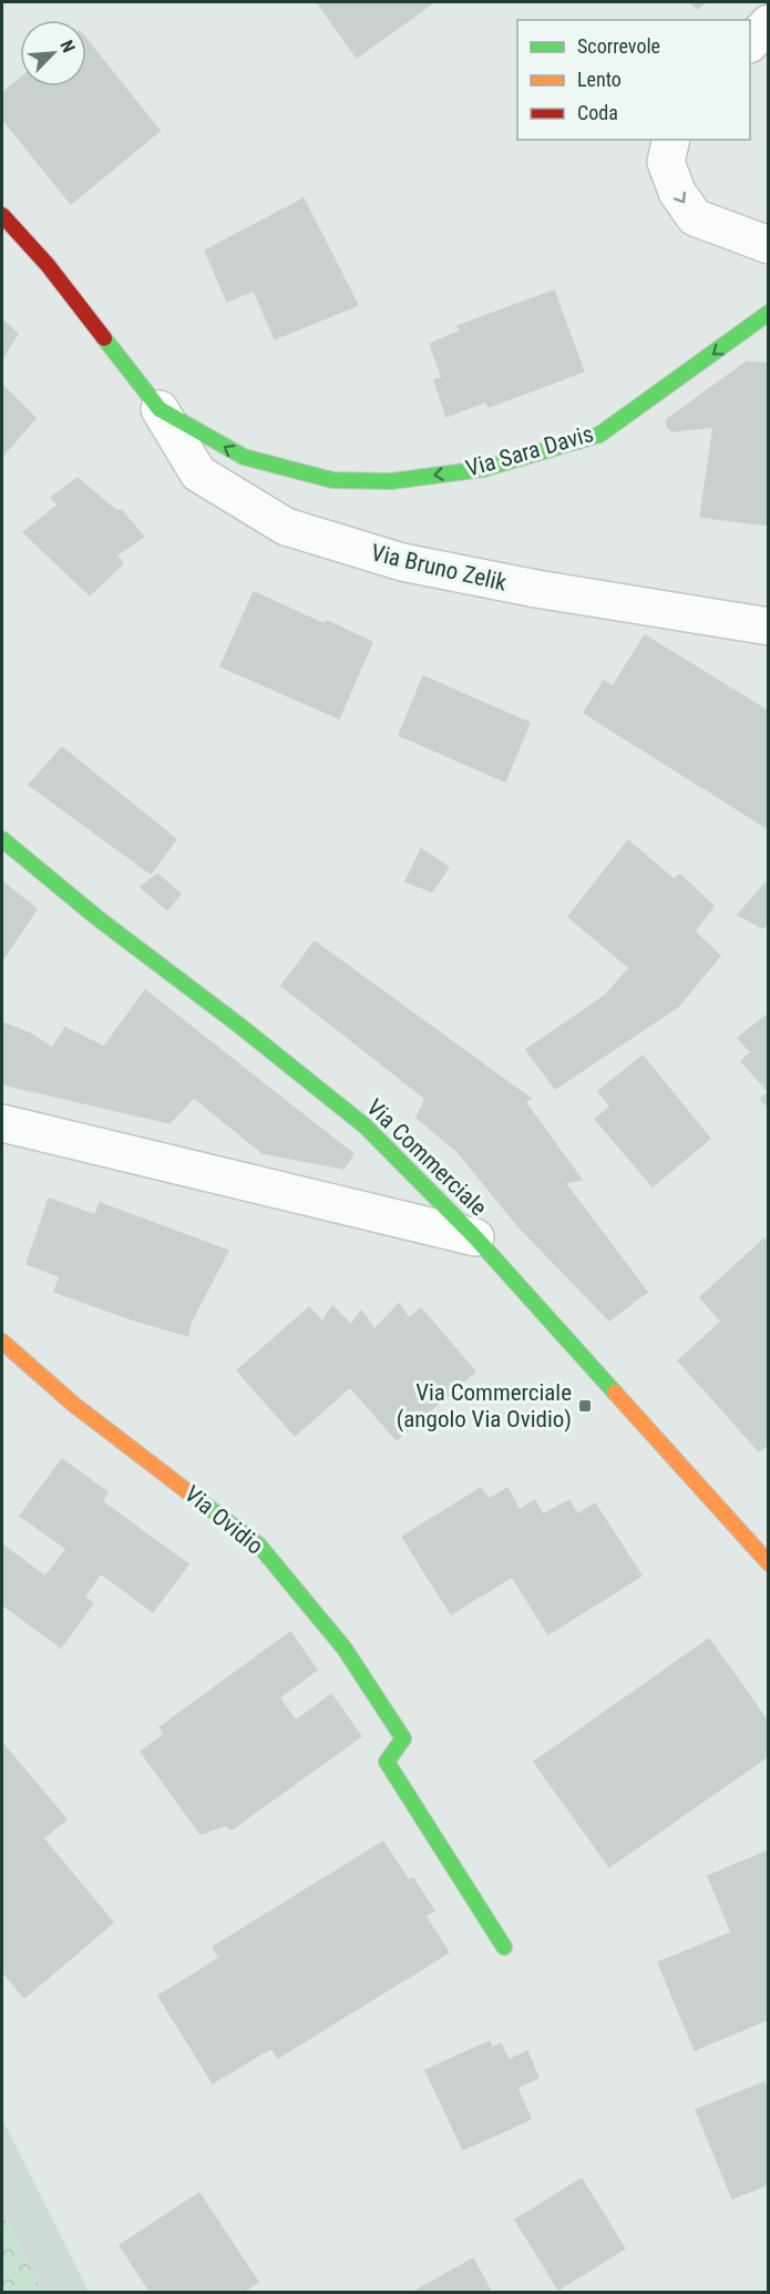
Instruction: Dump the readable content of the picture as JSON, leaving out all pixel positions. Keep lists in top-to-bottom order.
{
  "streets": {
    "street": [
      "Via Sara Davis",
      "Via Bruno Zelik",
      "Via Commerciale",
      "Via Ovidio"
    ]
  },
  "crossings": [
    ["Via Sara Davis", "Via Bruno Zelik"]
  ],
  "one_way": ["Via Sara Davis"],
  "places": {
    "transit": ["Via Commerciale (angolo Via Ovidio)"]
  },
  "legend": ["Scorrevole", "Lento", "Coda"],
  "north": "top right"
}
